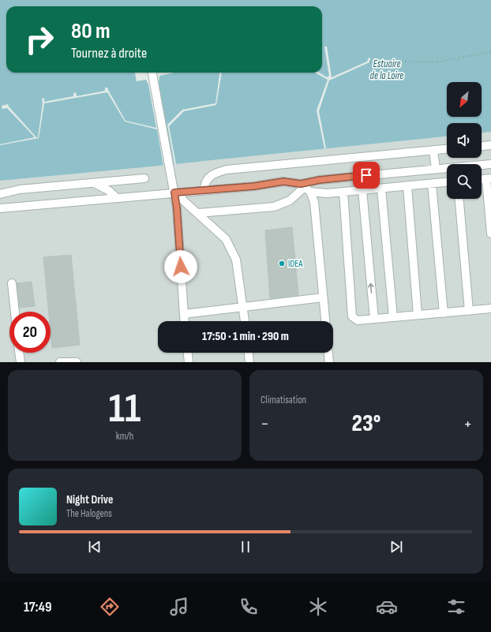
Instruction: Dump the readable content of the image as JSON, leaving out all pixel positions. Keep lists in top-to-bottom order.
{
  "water": ["Estuaire de la Loire"],
  "places": ["IDEA"],
  "north": "bottom left",
  "page": {
    "turn": ["80 m", "Tournez à droite"],
    "limit": "20",
    "trip": "17:50 · 1 min · 290 m",
    "tile": [
      ["11", "km/h"],
      "Climatisation"
    ],
    "heat": ["−", "23°", "+"],
    "song": ["Night Drive", "The Halogens"],
    "tabs": "17:49"
  }
}
